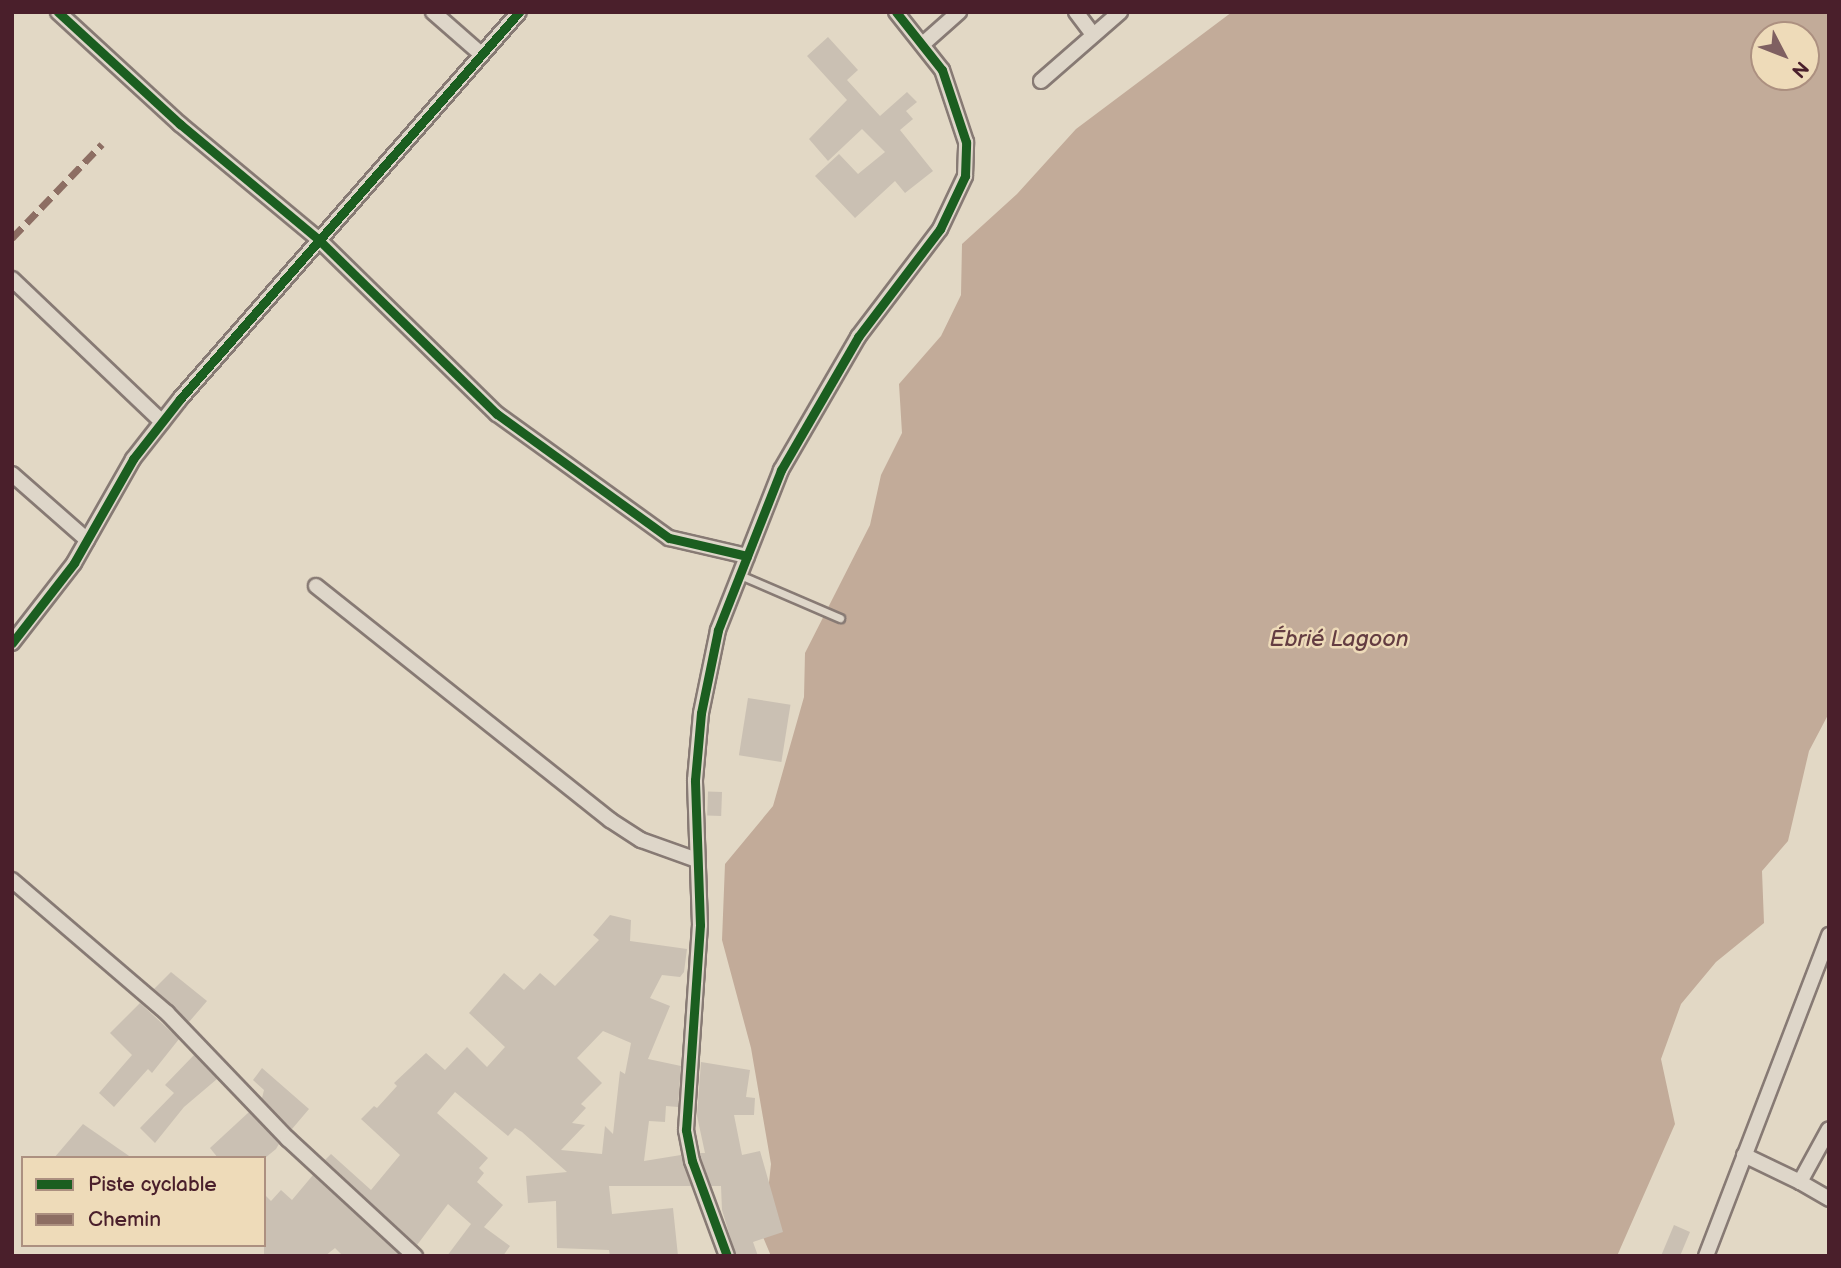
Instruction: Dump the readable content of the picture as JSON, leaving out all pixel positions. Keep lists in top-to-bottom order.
{
  "water": ["Ébrié Lagoon"],
  "legend": ["Piste cyclable", "Chemin"],
  "north": "bottom right"
}
